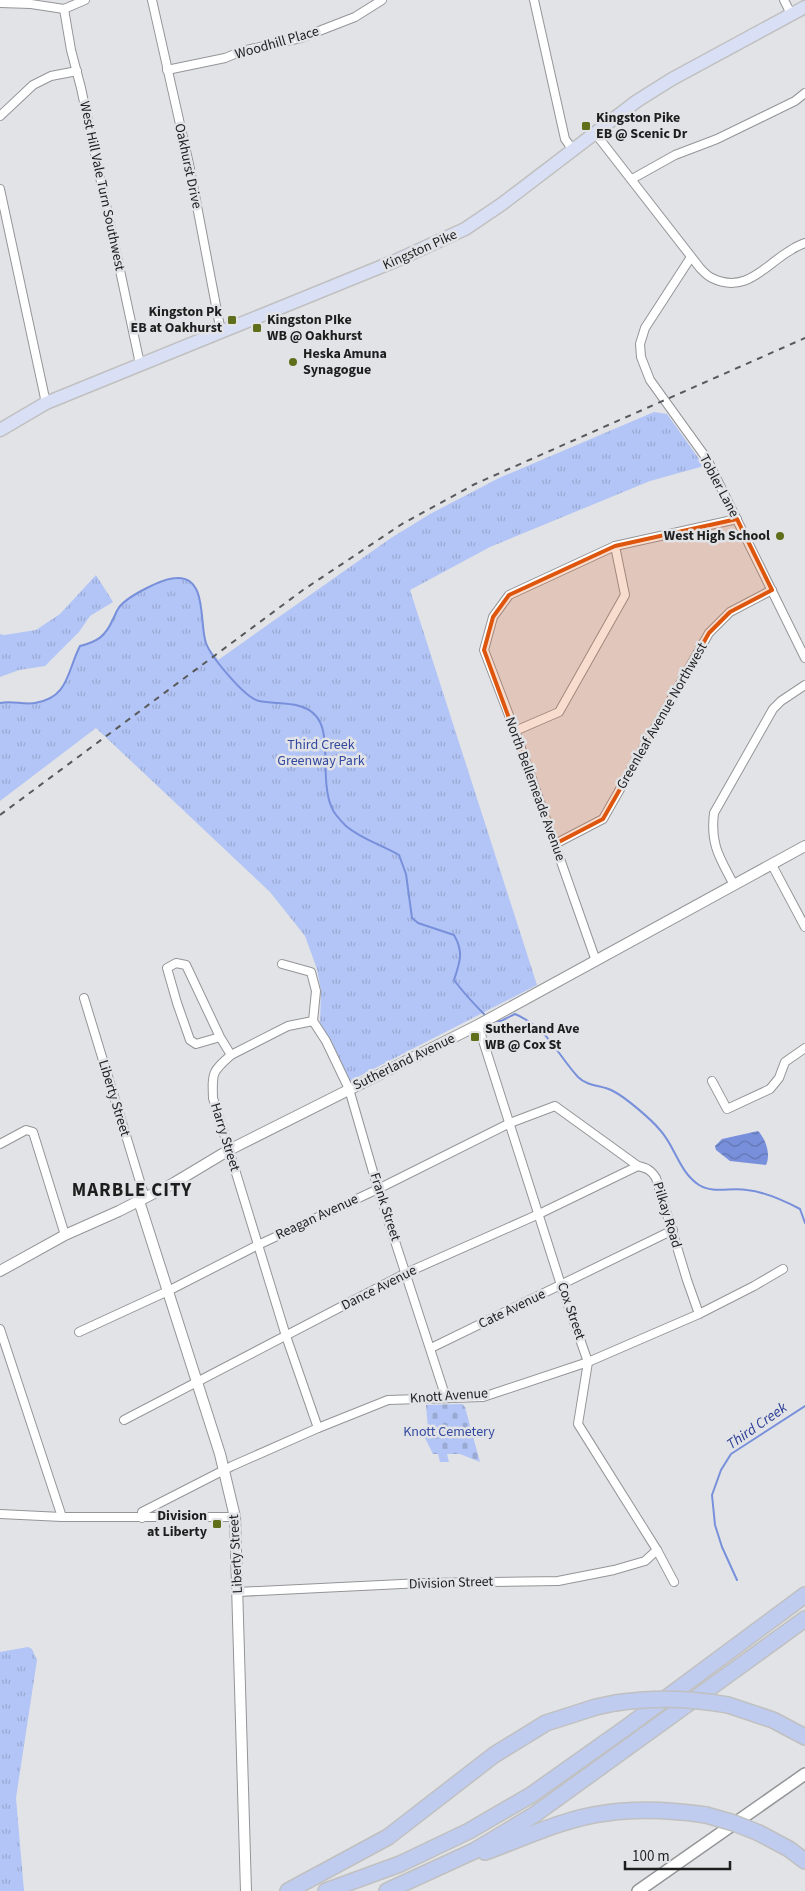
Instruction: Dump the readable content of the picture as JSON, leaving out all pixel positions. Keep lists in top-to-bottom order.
{
  "streets": {
    "main road": ["Kingston Pike"],
    "street": [
      "Woodhill Place",
      "Oakhurst Drive",
      "West Hill Vale Turn Southwest",
      "Tobler Lane",
      "Greenleaf Avenue Northwest",
      "North Bellemeade Avenue",
      "Sutherland Avenue",
      "Liberty Street",
      "Harry Street",
      "Frank Street",
      "Pilkay Road",
      "Reagan Avenue",
      "Dance Avenue",
      "Cate Avenue",
      "Cox Street",
      "Knott Avenue",
      "Division Street"
    ]
  },
  "crossings": [
    ["Woodhill Place", "Oakhurst Drive"],
    ["Oakhurst Drive", "Kingston Pike"],
    ["West Hill Vale Turn Southwest", "Kingston Pike"],
    ["Tobler Lane", "Greenleaf Avenue Northwest"],
    ["Greenleaf Avenue Northwest", "North Bellemeade Avenue"],
    ["North Bellemeade Avenue", "Sutherland Avenue"],
    ["Sutherland Avenue", "Liberty Street"],
    ["Sutherland Avenue", "Harry Street"],
    ["Sutherland Avenue", "Frank Street"],
    ["Sutherland Avenue", "Cox Street"],
    ["Liberty Street", "Reagan Avenue"],
    ["Liberty Street", "Dance Avenue"],
    ["Liberty Street", "Knott Avenue"],
    ["Liberty Street", "Division Street"],
    ["Harry Street", "Frank Street"],
    ["Harry Street", "Reagan Avenue"],
    ["Harry Street", "Dance Avenue"],
    ["Harry Street", "Knott Avenue"],
    ["Frank Street", "Reagan Avenue"],
    ["Frank Street", "Dance Avenue"],
    ["Frank Street", "Cate Avenue"],
    ["Frank Street", "Knott Avenue"],
    ["Pilkay Road", "Reagan Avenue"],
    ["Pilkay Road", "Dance Avenue"],
    ["Pilkay Road", "Cate Avenue"],
    ["Pilkay Road", "Knott Avenue"],
    ["Reagan Avenue", "Cox Street"],
    ["Dance Avenue", "Cox Street"],
    ["Cate Avenue", "Cox Street"],
    ["Cox Street", "Knott Avenue"],
    ["Cox Street", "Division Street"]
  ],
  "districts": ["MARBLE CITY"],
  "water": ["Third Creek"],
  "parks": ["Third Creek Greenway Park", "Knott Cemetery"],
  "places": {
    "transit": [
      "Kingston Pike EB @ Scenic Dr",
      "Kingston Pk EB at Oakhurst",
      "Kingston PIke WB @ Oakhurst",
      "Sutherland Ave WB @ Cox St",
      "Division at Liberty"
    ],
    "other": ["Heska Amuna Synagogue", "West High School"]
  },
  "scale_bar": "100 m"
}
